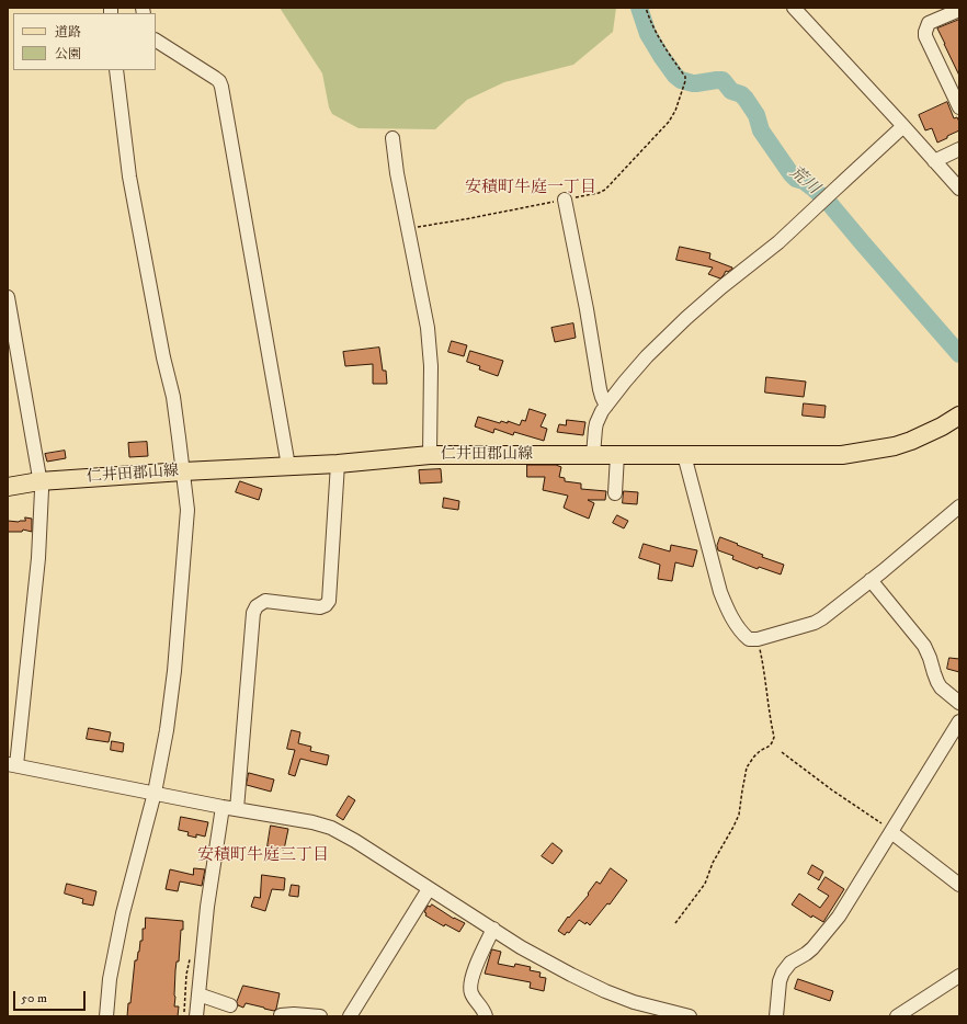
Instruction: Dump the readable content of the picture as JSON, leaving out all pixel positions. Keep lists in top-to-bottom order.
{
  "streets": {
    "main road": ["仁井田郡山線"]
  },
  "districts": ["安積町牛庭一丁目", "安積町牛庭三丁目"],
  "water": ["荒川"],
  "legend": ["道路", "公園"],
  "scale_bar": "50 m"
}
